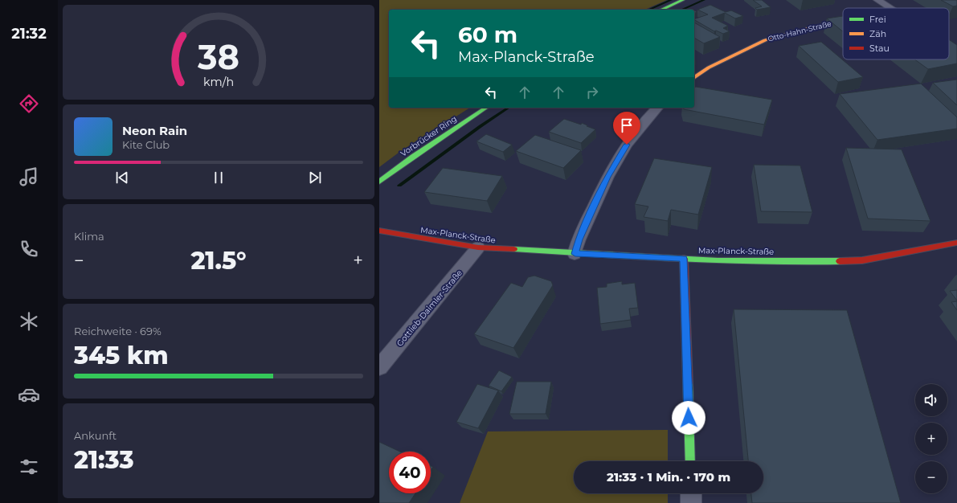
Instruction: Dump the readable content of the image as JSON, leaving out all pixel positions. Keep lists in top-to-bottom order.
{
  "streets": {
    "street": [
      "Otto-Hahn-Straße",
      "Vorbrücker Ring",
      "Max-Planck-Straße",
      "Gottlieb-Daimler-Straße"
    ]
  },
  "crossings": [
    ["Max-Planck-Straße", "Gottlieb-Daimler-Straße"]
  ],
  "legend": ["Frei", "Zäh", "Stau"],
  "page": {
    "tabs": "21:32",
    "turn": ["60 m", "Max-Planck-Straße"],
    "song": ["Neon Rain", "Kite Club"],
    "tile": [
      "Klima",
      ["Reichweite · 69%", "345 km"],
      ["Ankunft", "21:33"]
    ],
    "heat": ["−", "21.5°", "+"],
    "map_buttons": ["+", "−"],
    "limit": "40",
    "trip": "21:33 · 1 Min. · 170 m",
    "gauge": ["38", "km/h"]
  }
}
